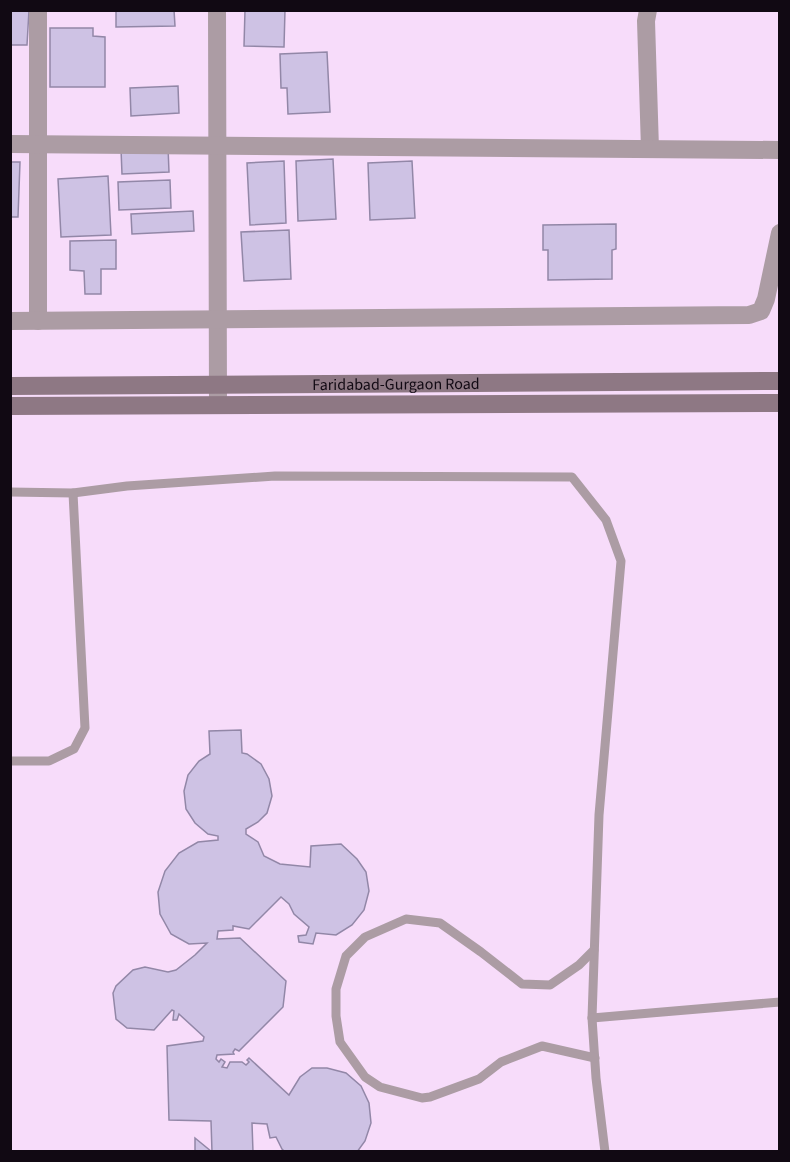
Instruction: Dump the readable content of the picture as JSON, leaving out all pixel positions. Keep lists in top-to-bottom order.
{
  "streets": {
    "main road": ["Faridabad-Gurgaon Road"]
  }
}
